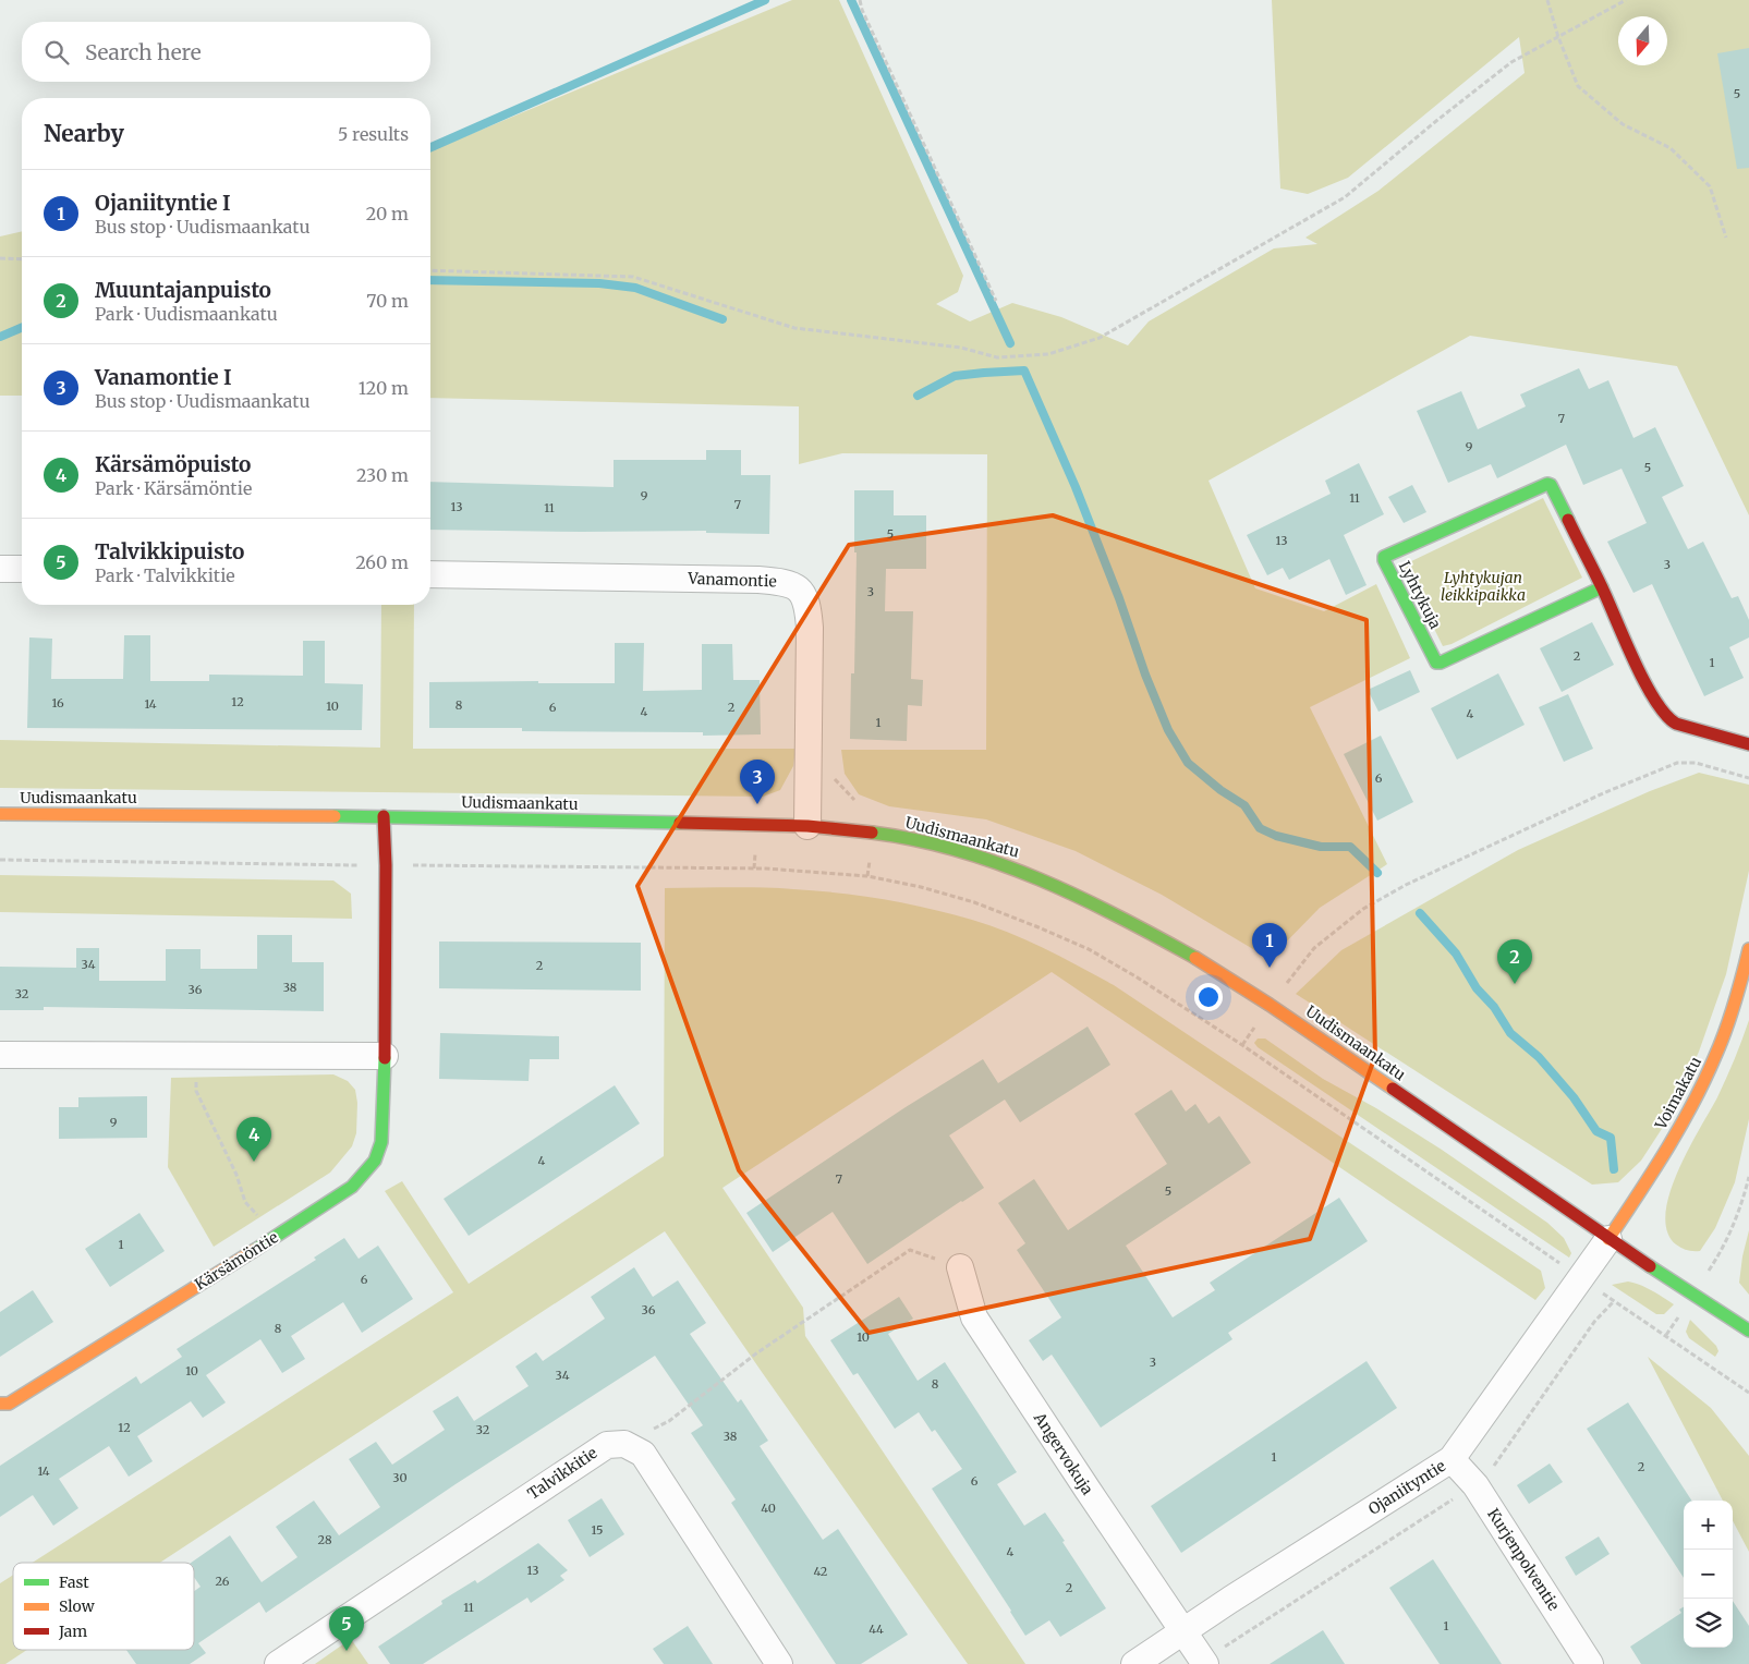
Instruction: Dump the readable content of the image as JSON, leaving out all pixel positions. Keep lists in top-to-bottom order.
{
  "streets": {
    "street": [
      "Vanamontie",
      "Lyhtykuja",
      "Uudismaankatu",
      "Voimakatu",
      "Kärsämöntie",
      "Angervokuja",
      "Talvikkitie",
      "Ojaniityntie",
      "Kurjenpolventie"
    ]
  },
  "crossings": [
    ["Vanamontie", "Uudismaankatu"],
    ["Uudismaankatu", "Voimakatu"],
    ["Uudismaankatu", "Kärsämöntie"],
    ["Uudismaankatu", "Ojaniityntie"],
    ["Voimakatu", "Ojaniityntie"],
    ["Angervokuja", "Ojaniityntie"],
    ["Ojaniityntie", "Kurjenpolventie"]
  ],
  "parks": ["Lyhtykujan leikkipaikka"],
  "house_numbers": [
    "5",
    "7",
    "9",
    "5",
    "9",
    "11",
    "7",
    "13",
    "11",
    "5",
    "13",
    "3",
    "3",
    "2",
    "1",
    "12",
    "16",
    "14",
    "8",
    "10",
    "6",
    "2",
    "4",
    "4",
    "1",
    "6",
    "34",
    "2",
    "38",
    "36",
    "32",
    "9",
    "4",
    "7",
    "5",
    "1",
    "6",
    "36",
    "8",
    "10",
    "3",
    "10",
    "34",
    "8",
    "12",
    "32",
    "38",
    "1",
    "2",
    "14",
    "30",
    "6",
    "40",
    "15",
    "28",
    "4",
    "13",
    "42",
    "26",
    "2",
    "11",
    "1",
    "44"
  ],
  "legend": ["Fast", "Slow", "Jam"],
  "north": "bottom",
  "page": {
    "search": "Search here",
    "heading": ["Nearby", "5 results"],
    "list": [
      {
        "mark": "1",
        "name": "Ojaniityntie I",
        "note": "Bus stop · Uudismaankatu",
        "value": "20 m"
      },
      {
        "mark": "2",
        "name": "Muuntajanpuisto",
        "note": "Park · Uudismaankatu",
        "value": "70 m"
      },
      {
        "mark": "3",
        "name": "Vanamontie I",
        "note": "Bus stop · Uudismaankatu",
        "value": "120 m"
      },
      {
        "mark": "4",
        "name": "Kärsämöpuisto",
        "note": "Park · Kärsämöntie",
        "value": "230 m"
      },
      {
        "mark": "5",
        "name": "Talvikkipuisto",
        "note": "Park · Talvikkitie",
        "value": "260 m"
      }
    ],
    "pins": [
      "3",
      "1",
      "2",
      "4",
      "5"
    ],
    "map_buttons": ["+", "−"]
  }
}
